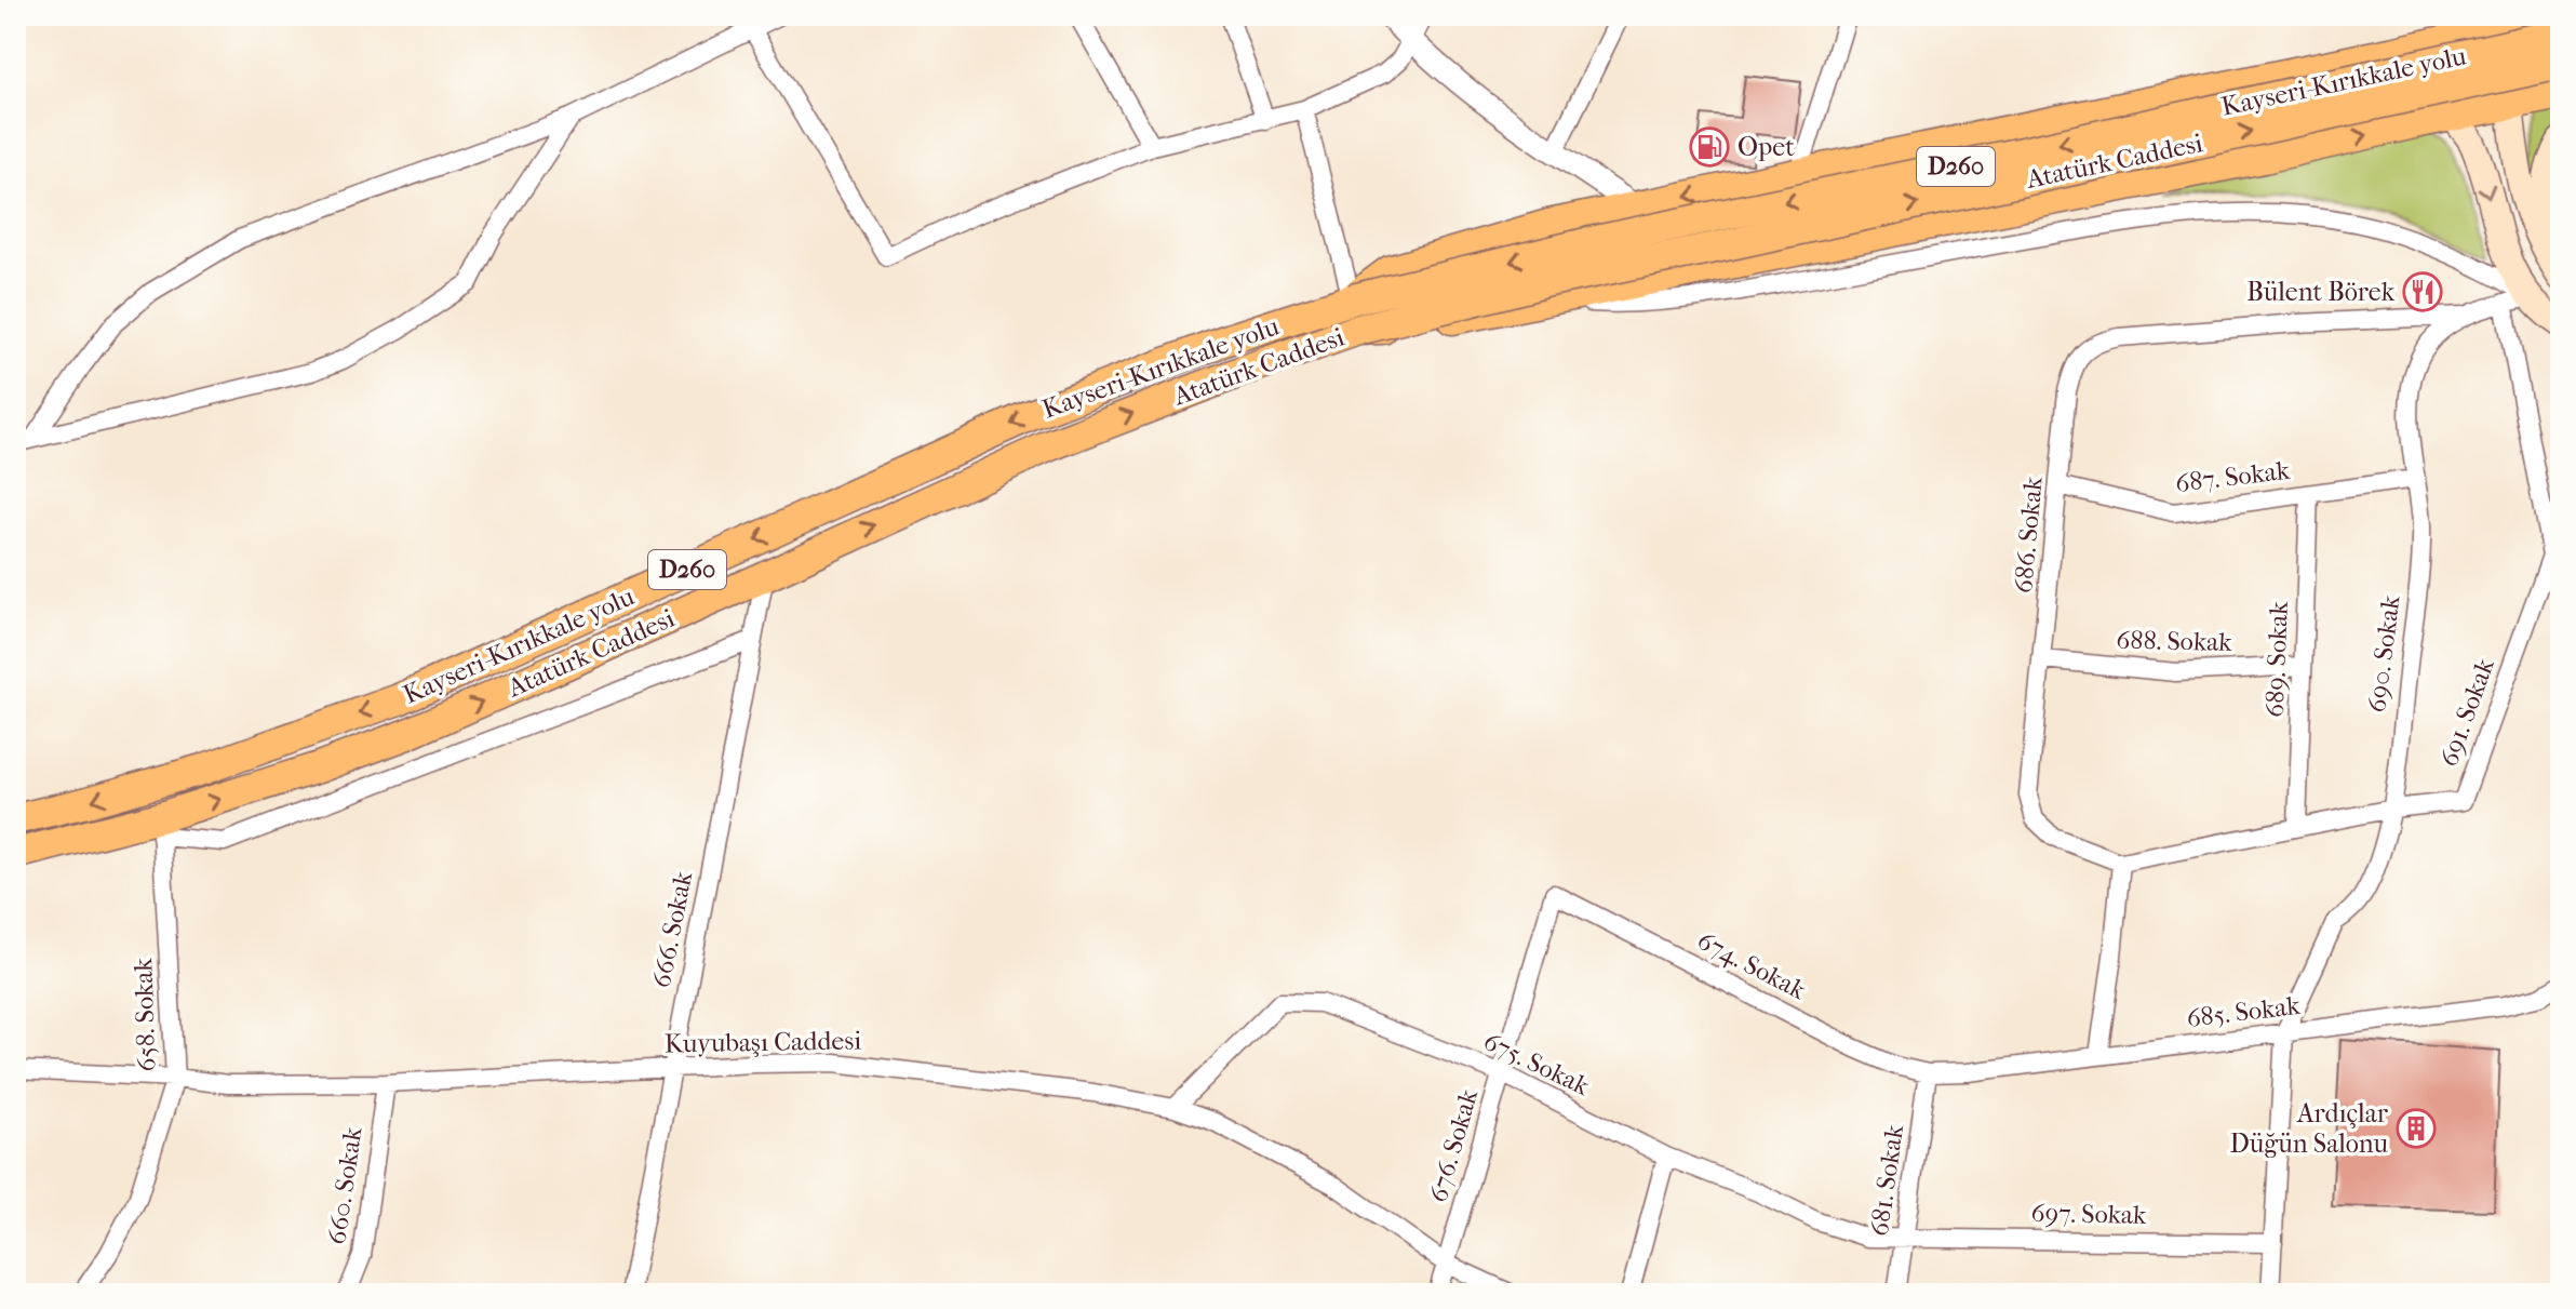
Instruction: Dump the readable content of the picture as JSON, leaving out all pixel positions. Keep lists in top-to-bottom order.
{
  "streets": {
    "highway": ["Kayseri-Kırıkkale yolu", "Atatürk Caddesi", "D260"],
    "street": [
      "687. Sokak",
      "686. Sokak",
      "688. Sokak",
      "690. Sokak",
      "689. Sokak",
      "691. Sokak",
      "666. Sokak",
      "674. Sokak",
      "685. Sokak",
      "658. Sokak",
      "Kuyubaşı Caddesi",
      "675. Sokak",
      "676. Sokak",
      "681. Sokak",
      "660. Sokak",
      "697. Sokak"
    ]
  },
  "crossings": [
    ["Atatürk Caddesi", "666. Sokak"],
    ["Atatürk Caddesi", "658. Sokak"],
    ["687. Sokak", "686. Sokak"],
    ["687. Sokak", "690. Sokak"],
    ["687. Sokak", "689. Sokak"],
    ["686. Sokak", "688. Sokak"],
    ["686. Sokak", "690. Sokak"],
    ["686. Sokak", "691. Sokak"],
    ["688. Sokak", "689. Sokak"],
    ["690. Sokak", "691. Sokak"],
    ["690. Sokak", "685. Sokak"],
    ["689. Sokak", "691. Sokak"],
    ["666. Sokak", "Kuyubaşı Caddesi"],
    ["674. Sokak", "685. Sokak"],
    ["674. Sokak", "676. Sokak"],
    ["674. Sokak", "681. Sokak"],
    ["685. Sokak", "681. Sokak"],
    ["658. Sokak", "Kuyubaşı Caddesi"],
    ["Kuyubaşı Caddesi", "675. Sokak"],
    ["Kuyubaşı Caddesi", "676. Sokak"],
    ["Kuyubaşı Caddesi", "660. Sokak"],
    ["675. Sokak", "676. Sokak"],
    ["675. Sokak", "681. Sokak"],
    ["675. Sokak", "697. Sokak"],
    ["681. Sokak", "697. Sokak"]
  ],
  "places": {
    "fuel station": ["Opet"],
    "restaurant": ["Bülent Börek"],
    "building": ["Ardıçlar Düğün Salonu"]
  }
}
